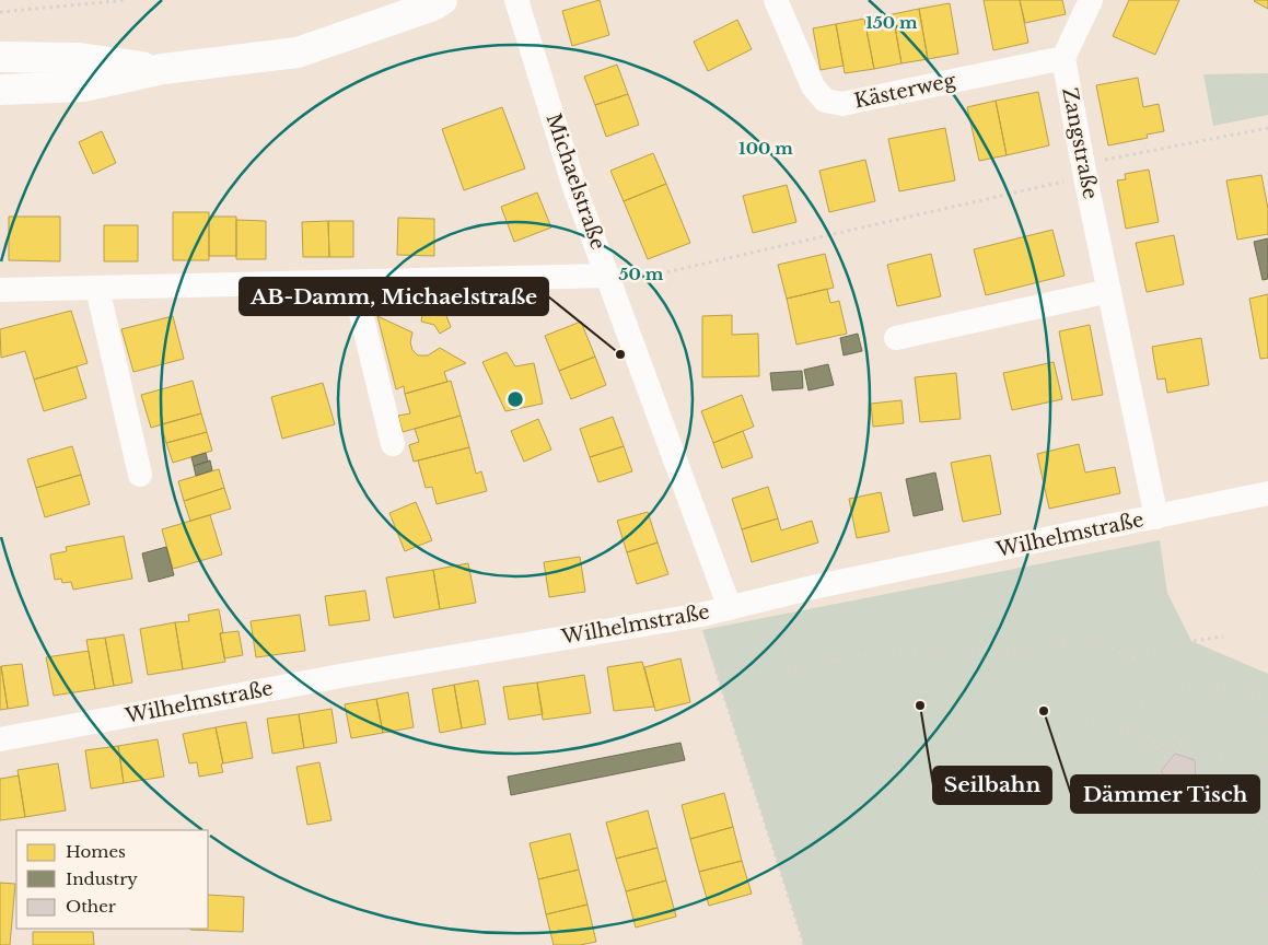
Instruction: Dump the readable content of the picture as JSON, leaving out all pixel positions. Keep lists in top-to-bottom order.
{
  "streets": {
    "street": [
      "Kästerweg",
      "Zangstraße",
      "Michaelstraße",
      "Wilhelmstraße"
    ]
  },
  "crossings": [
    ["Kästerweg", "Zangstraße"],
    ["Zangstraße", "Wilhelmstraße"],
    ["Michaelstraße", "Wilhelmstraße"]
  ],
  "places": ["AB-Damm, Michaelstraße", "Seilbahn", "Dämmer Tisch"],
  "legend": ["Homes", "Industry", "Other"],
  "rings": ["150 m", "100 m", "50 m"]
}
